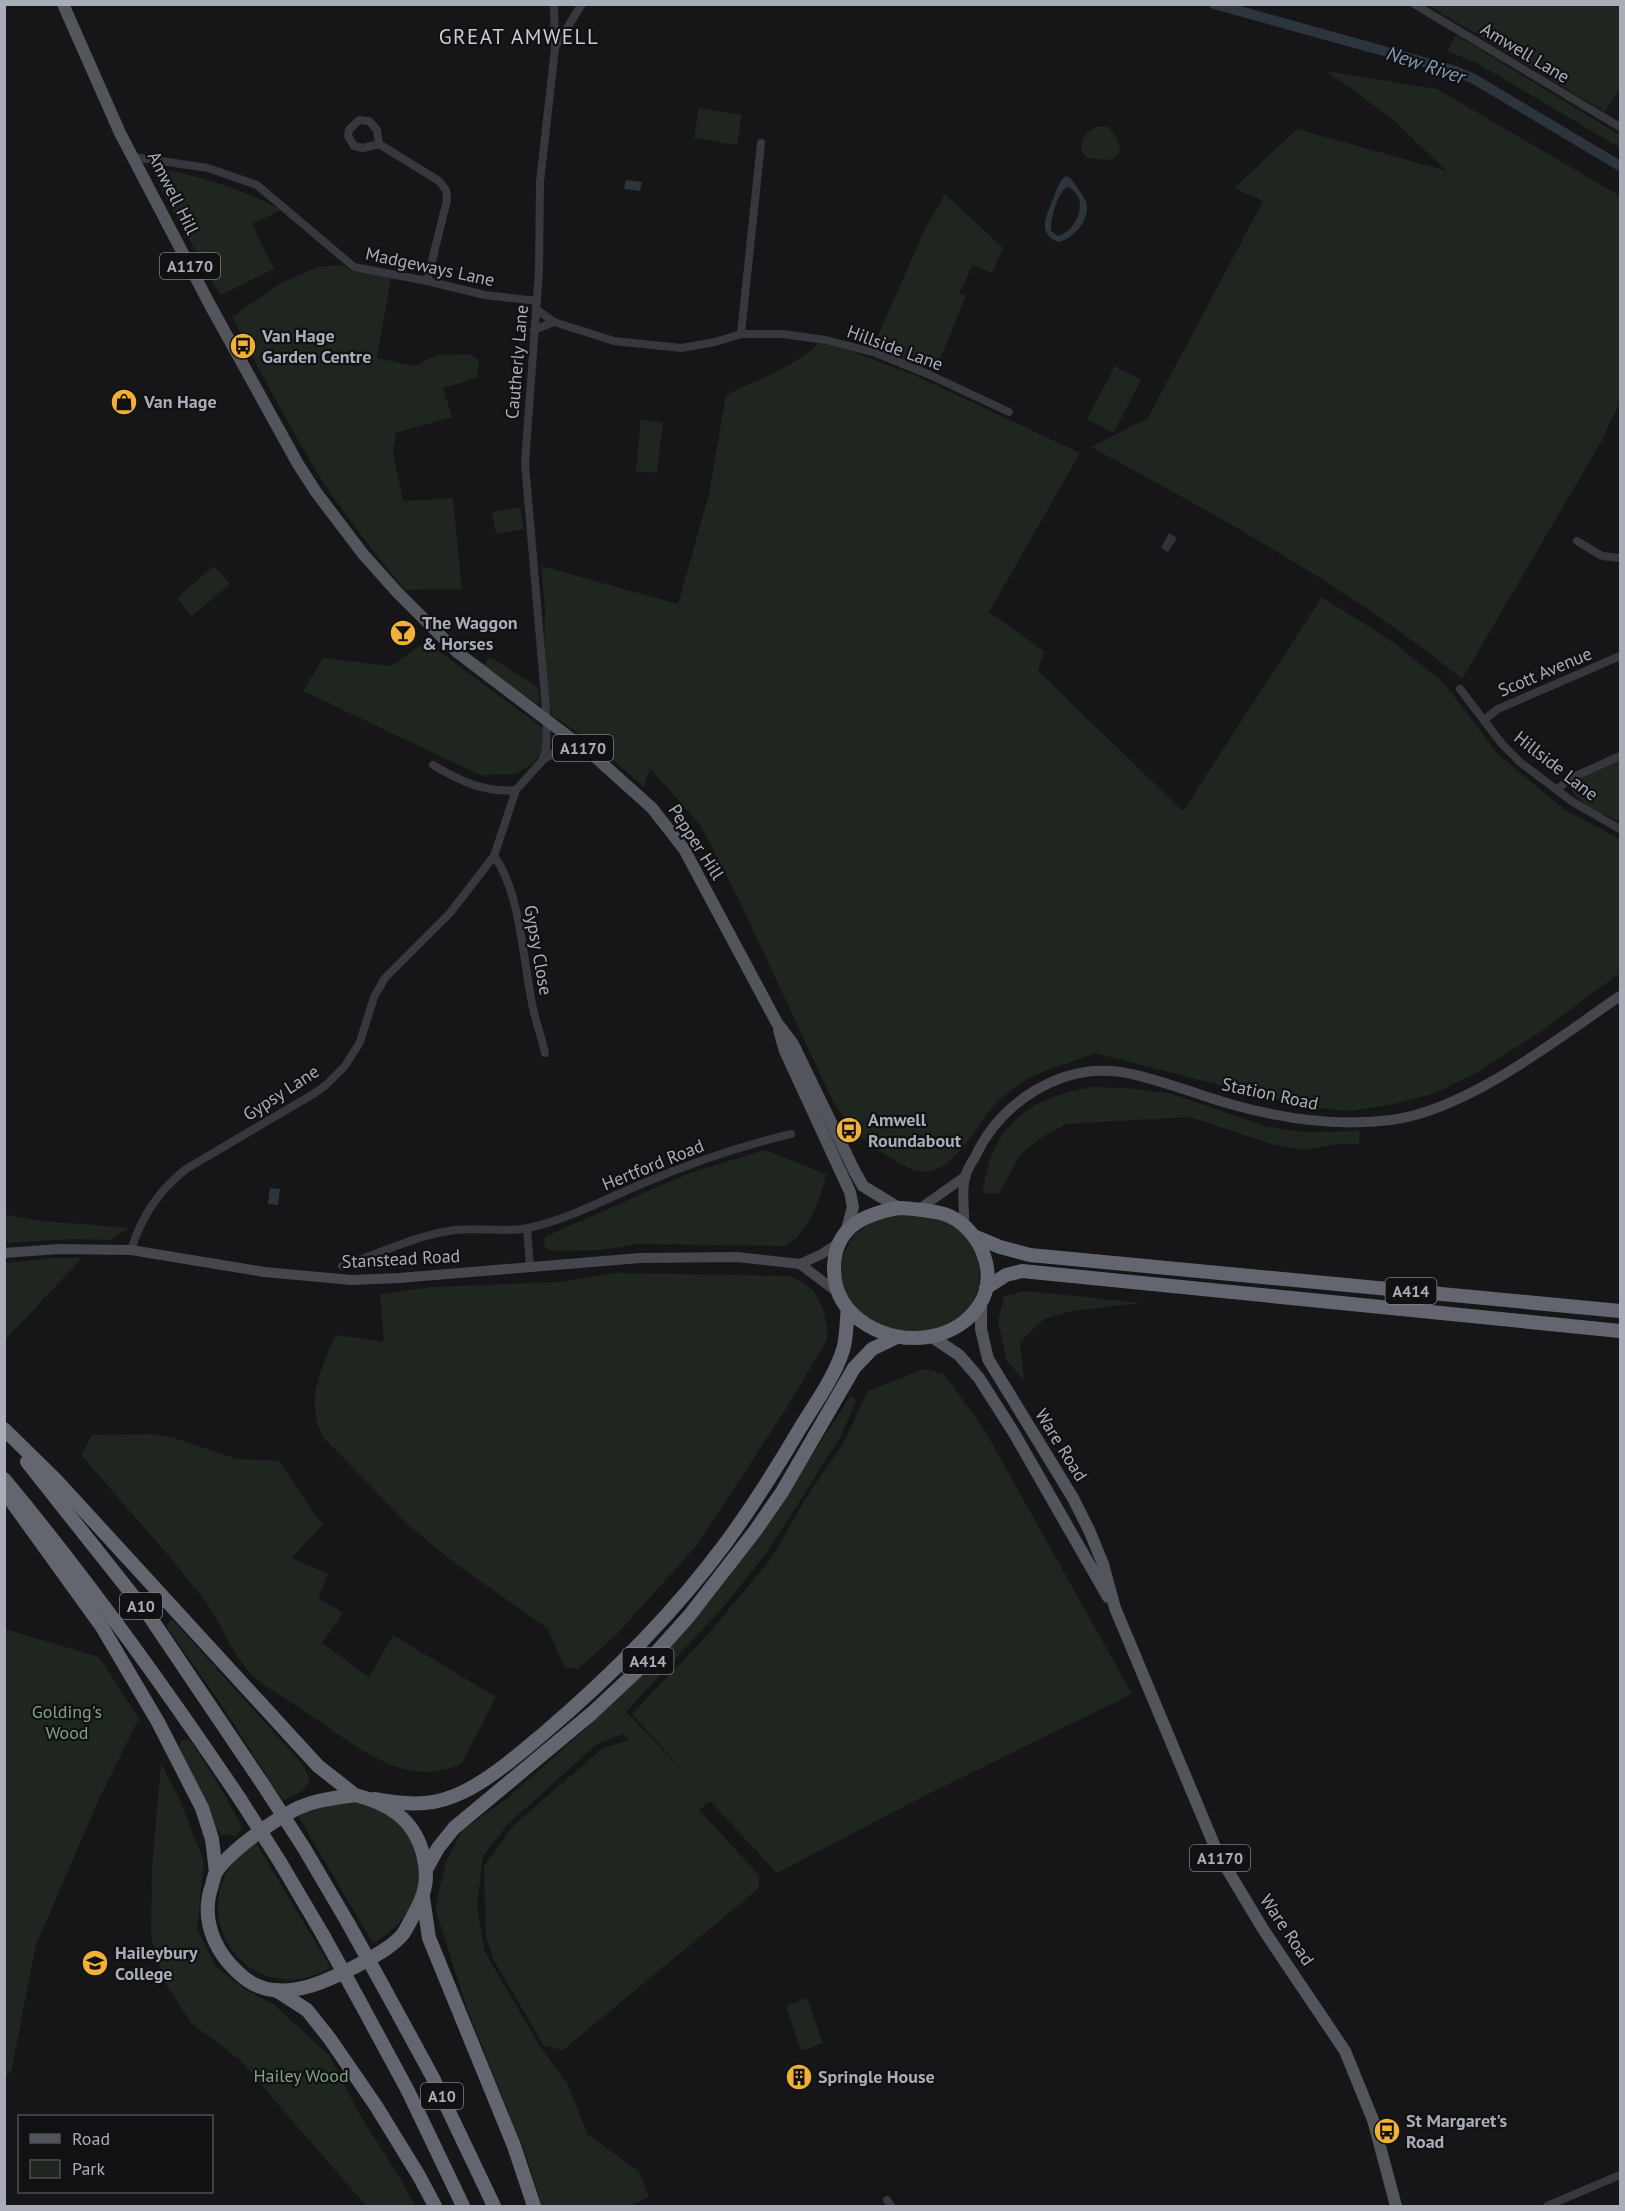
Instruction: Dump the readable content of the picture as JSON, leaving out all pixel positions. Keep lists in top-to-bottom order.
{
  "streets": {
    "highway": ["A414", "A10"],
    "main road": [
      "Amwell Hill",
      "A1170",
      "Pepper Hill",
      "Station Road",
      "Stanstead Road",
      "Ware Road"
    ],
    "street": [
      "Amwell Lane",
      "Madgeways Lane",
      "Hillside Lane",
      "Cautherly Lane",
      "Scott Avenue",
      "Gypsy Close",
      "Gypsy Lane",
      "Hertford Road"
    ]
  },
  "crossings": [
    ["Amwell Hill", "Madgeways Lane"],
    ["Amwell Hill", "Pepper Hill"],
    ["Madgeways Lane", "Hillside Lane"],
    ["Madgeways Lane", "Cautherly Lane"],
    ["Hillside Lane", "Cautherly Lane"],
    ["Hillside Lane", "Scott Avenue"],
    ["Cautherly Lane", "Pepper Hill"],
    ["Pepper Hill", "Gypsy Lane"],
    ["Pepper Hill", "Station Road"],
    ["Pepper Hill", "A414"],
    ["Pepper Hill", "Ware Road"],
    ["Gypsy Close", "Gypsy Lane"],
    ["Gypsy Lane", "Stanstead Road"],
    ["Station Road", "A414"],
    ["Station Road", "Ware Road"],
    ["A414", "Ware Road"]
  ],
  "districts": ["GREAT AMWELL"],
  "water": ["New River"],
  "parks": ["Golding's Wood", "Hailey Wood"],
  "places": {
    "bus stop": ["Van Hage Garden Centre", "Amwell Roundabout", "St Margaret's Road"],
    "shop": ["Van Hage"],
    "bar": ["The Waggon & Horses"],
    "school or university": ["Haileybury College"],
    "building": ["Springle House"]
  },
  "legend": ["Road", "Park"]
}
